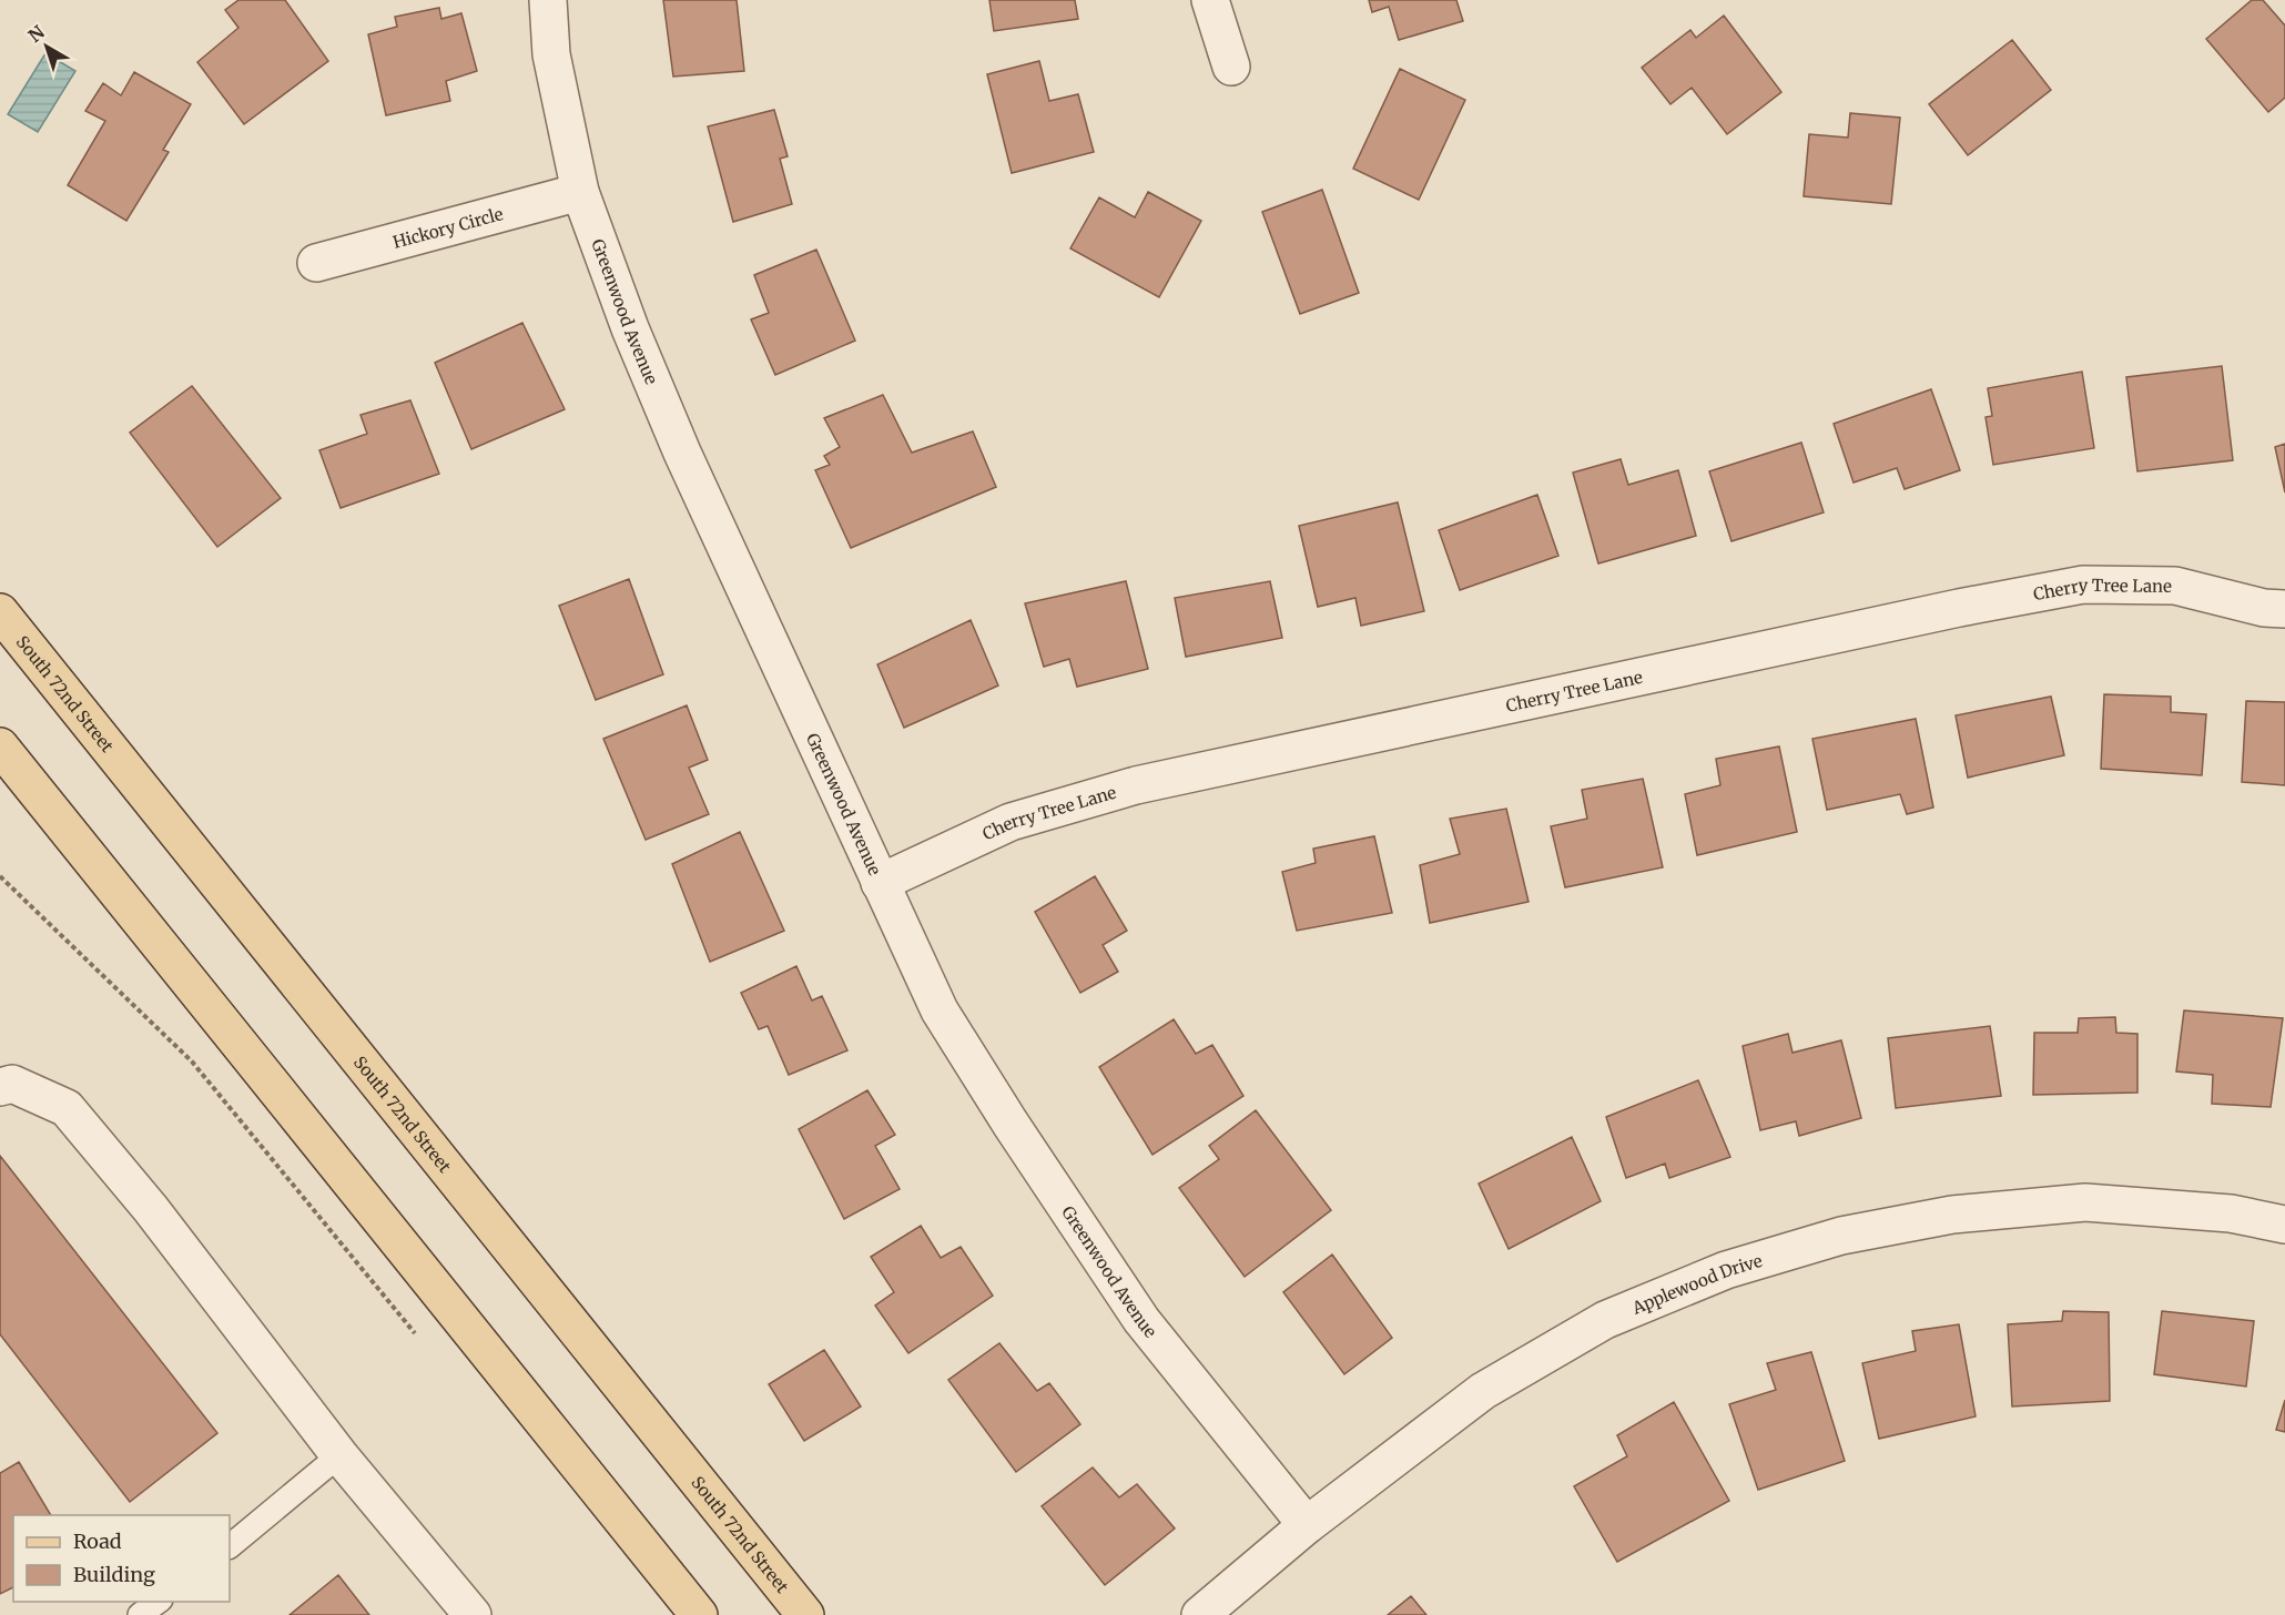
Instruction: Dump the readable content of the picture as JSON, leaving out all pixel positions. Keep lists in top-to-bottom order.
{
  "streets": {
    "main road": ["South 72nd Street"],
    "street": [
      "Hickory Circle",
      "Greenwood Avenue",
      "Cherry Tree Lane",
      "Applewood Drive"
    ]
  },
  "crossings": [
    ["Hickory Circle", "Greenwood Avenue"],
    ["Greenwood Avenue", "Cherry Tree Lane"],
    ["Greenwood Avenue", "Applewood Drive"]
  ],
  "legend": ["Road", "Building"],
  "north": "top left"
}
